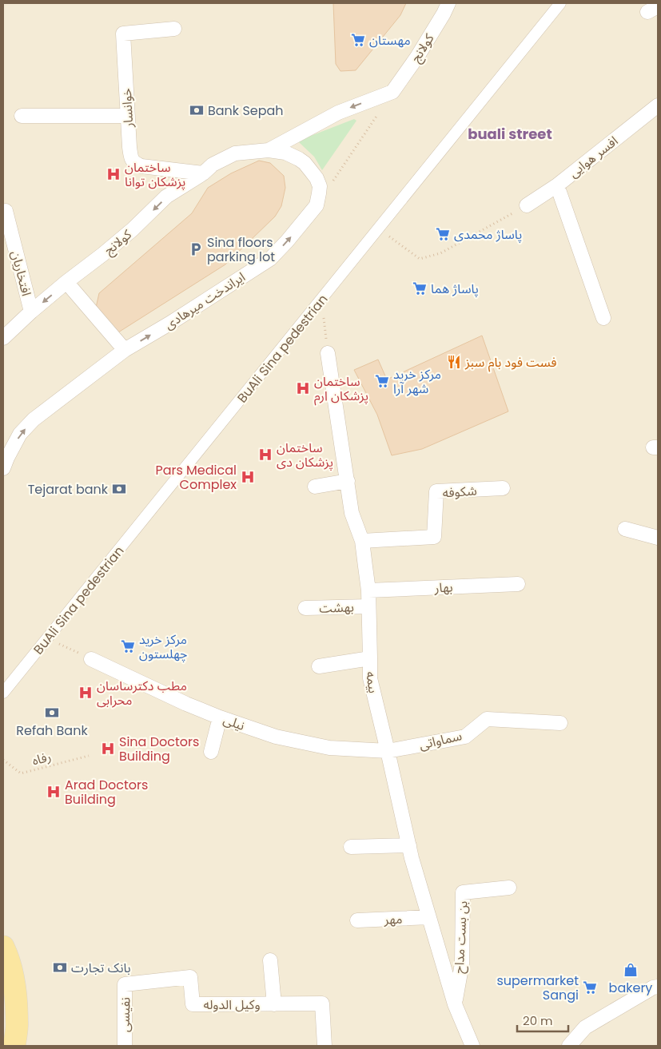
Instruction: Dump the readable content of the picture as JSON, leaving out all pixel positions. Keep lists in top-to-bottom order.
{
  "streets": {
    "street": [
      "کولانج",
      "خوانسار",
      "افسر هوایی",
      "افتخاریان",
      "ایراندخت میرهادی",
      "BuAli Sina pedestrian",
      "شکوفه",
      "بهار",
      "بهشت",
      "بیمه",
      "نیلی",
      "سماواتی",
      "مهر",
      "بن بست مداح",
      "وکیل الدوله",
      "نفیسی"
    ],
    "path": ["رفاه"]
  },
  "crossings": [
    ["کولانج", "خوانسار"],
    ["کولانج", "افتخاریان"],
    ["شکوفه", "بیمه"],
    ["بهار", "بیمه"],
    ["بهشت", "بیمه"],
    ["بیمه", "نیلی"],
    ["بیمه", "سماواتی"],
    ["بیمه", "مهر"],
    ["بیمه", "بن بست مداح"],
    ["نیلی", "سماواتی"],
    ["وکیل الدوله", "نفیسی"]
  ],
  "one_way": ["کولانج", "ایراندخت میرهادی"],
  "districts": ["buali street"],
  "places": {
    "supermarket": [
      "مهستان",
      "پاساژ محمدی",
      "پاساژ هما",
      "مرکز خرید شهر آرا",
      "مرکز خرید چهلستون",
      "supermarket Sangi"
    ],
    "bank": [
      "Bank Sepah",
      "Tejarat bank",
      "Refah Bank",
      "بانک تجارت"
    ],
    "hospital": [
      "ساختمان پزشکان توانا",
      "ساختمان پزشکان ارم",
      "ساختمان پزشکان دی",
      "Pars Medical Complex",
      "مطب دکترساسان محرابی",
      "Sina Doctors Building",
      "Arad Doctors Building"
    ],
    "parking": ["Sina floors parking lot"],
    "restaurant": ["فست فود بام سبز"],
    "shop": ["bakery"]
  },
  "scale_bar": "20 m"
}
